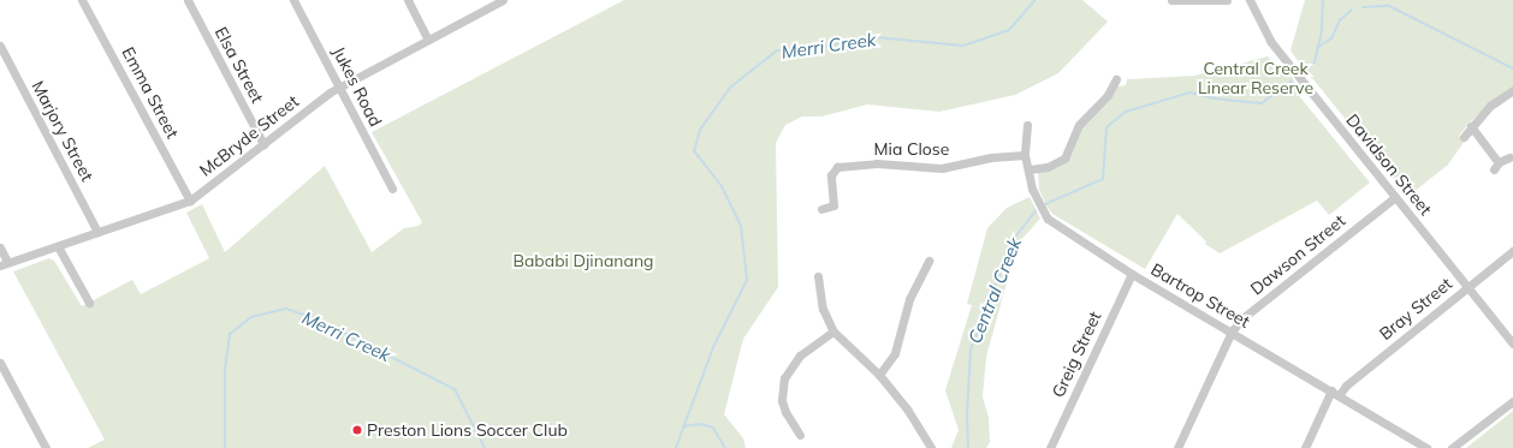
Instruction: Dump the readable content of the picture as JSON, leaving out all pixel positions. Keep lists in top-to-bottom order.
{
  "streets": {
    "street": [
      "Elsa Street",
      "Jukes Road",
      "Emma Street",
      "Marjory Street",
      "McBryde Street",
      "Mia Close",
      "Davidson Street",
      "Dawson Street",
      "Bartrop Street",
      "Bray Street",
      "Greig Street"
    ]
  },
  "crossings": [
    ["Elsa Street", "McBryde Street"],
    ["Jukes Road", "McBryde Street"],
    ["Emma Street", "McBryde Street"],
    ["Marjory Street", "McBryde Street"],
    ["Mia Close", "Bartrop Street"],
    ["Davidson Street", "Dawson Street"],
    ["Davidson Street", "Bray Street"],
    ["Dawson Street", "Bartrop Street"],
    ["Bartrop Street", "Bray Street"],
    ["Bartrop Street", "Greig Street"]
  ],
  "water": ["Merri Creek", "Central Creek"],
  "parks": ["Central Creek Linear Reserve", "Bababi Djinanang"],
  "places": ["Preston Lions Soccer Club"]
}
